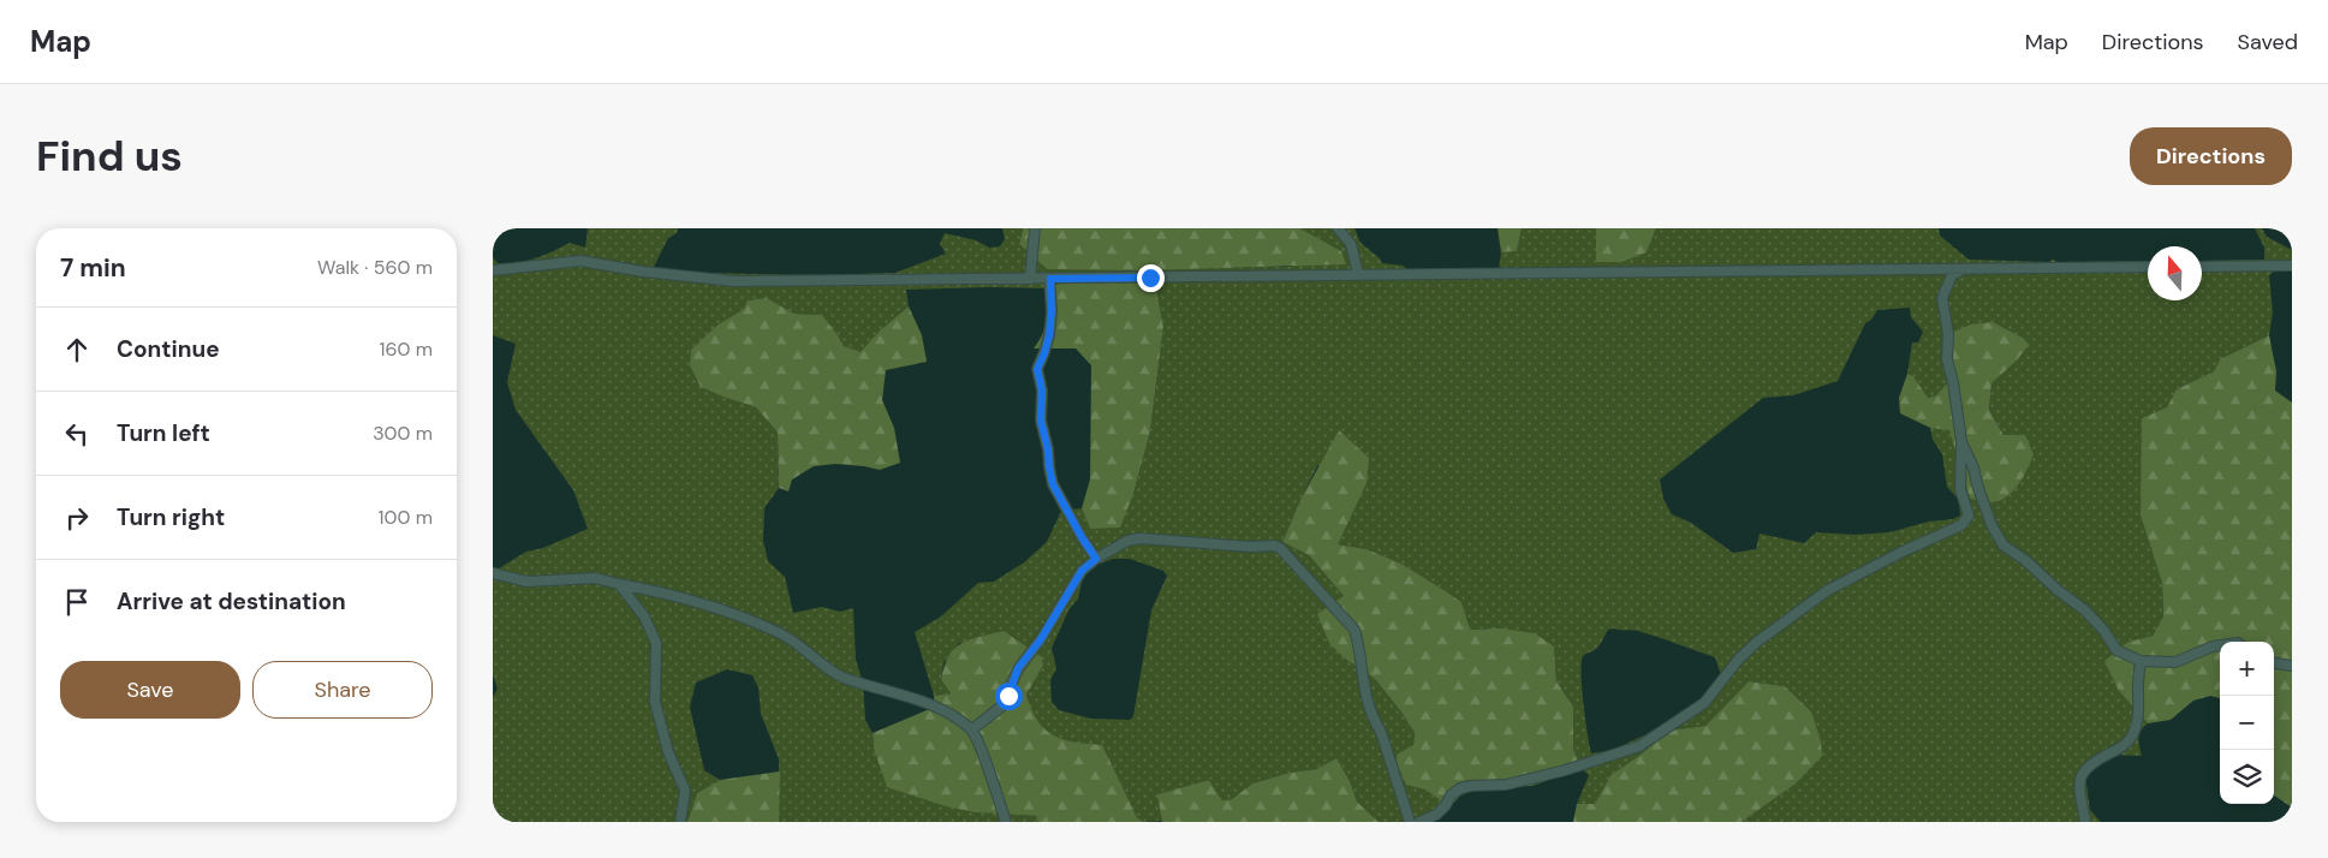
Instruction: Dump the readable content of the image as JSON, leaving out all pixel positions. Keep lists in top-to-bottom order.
{
  "north": "top",
  "page": {
    "header": "Map",
    "nav": ["Map", "Directions", "Saved"],
    "buttons": [
      "Directions",
      ["Save", "Share"]
    ],
    "title": "Find us",
    "heading": ["7 min", "Walk · 560 m"],
    "list": [
      ["Continue", "160 m"],
      ["Turn left", "300 m"],
      ["Turn right", "100 m"],
      "Arrive at destination"
    ],
    "map_buttons": ["+", "−"]
  }
}
